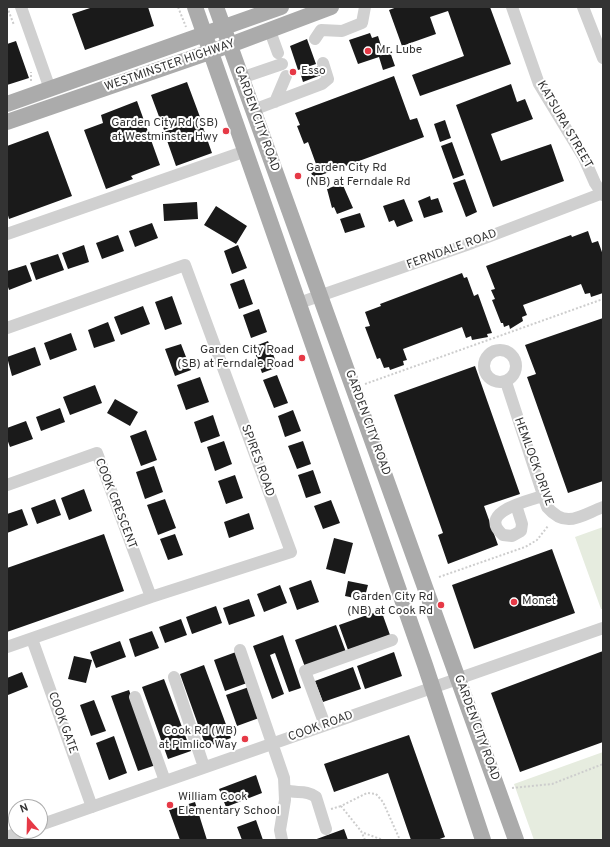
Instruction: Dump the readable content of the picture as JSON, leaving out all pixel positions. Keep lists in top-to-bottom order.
{
  "streets": {
    "main road": ["WESTMINSTER HIGHWAY", "GARDEN CITY ROAD"],
    "street": [
      "KATSURA STREET",
      "FERNDALE ROAD",
      "SPIRES ROAD",
      "HEMLOCK DRIVE",
      "COOK CRESCENT",
      "COOK GATE",
      "COOK ROAD"
    ]
  },
  "crossings": [
    ["WESTMINSTER HIGHWAY", "GARDEN CITY ROAD"],
    ["GARDEN CITY ROAD", "FERNDALE ROAD"],
    ["GARDEN CITY ROAD", "COOK ROAD"],
    ["KATSURA STREET", "FERNDALE ROAD"],
    ["SPIRES ROAD", "COOK CRESCENT"],
    ["SPIRES ROAD", "COOK GATE"],
    ["COOK GATE", "COOK ROAD"]
  ],
  "places": [
    "Mr. Lube",
    "Esso",
    "Garden City Rd (SB) at Westminster Hwy",
    "Garden City Rd (NB) at Ferndale Rd",
    "Garden City Road (SB) at Ferndale Road",
    "Monet",
    "Garden City Rd (NB) at Cook Rd",
    "Cook Rd (WB) at Pimlico Way",
    "William Cook Elementary School"
  ],
  "north": "top"
}
